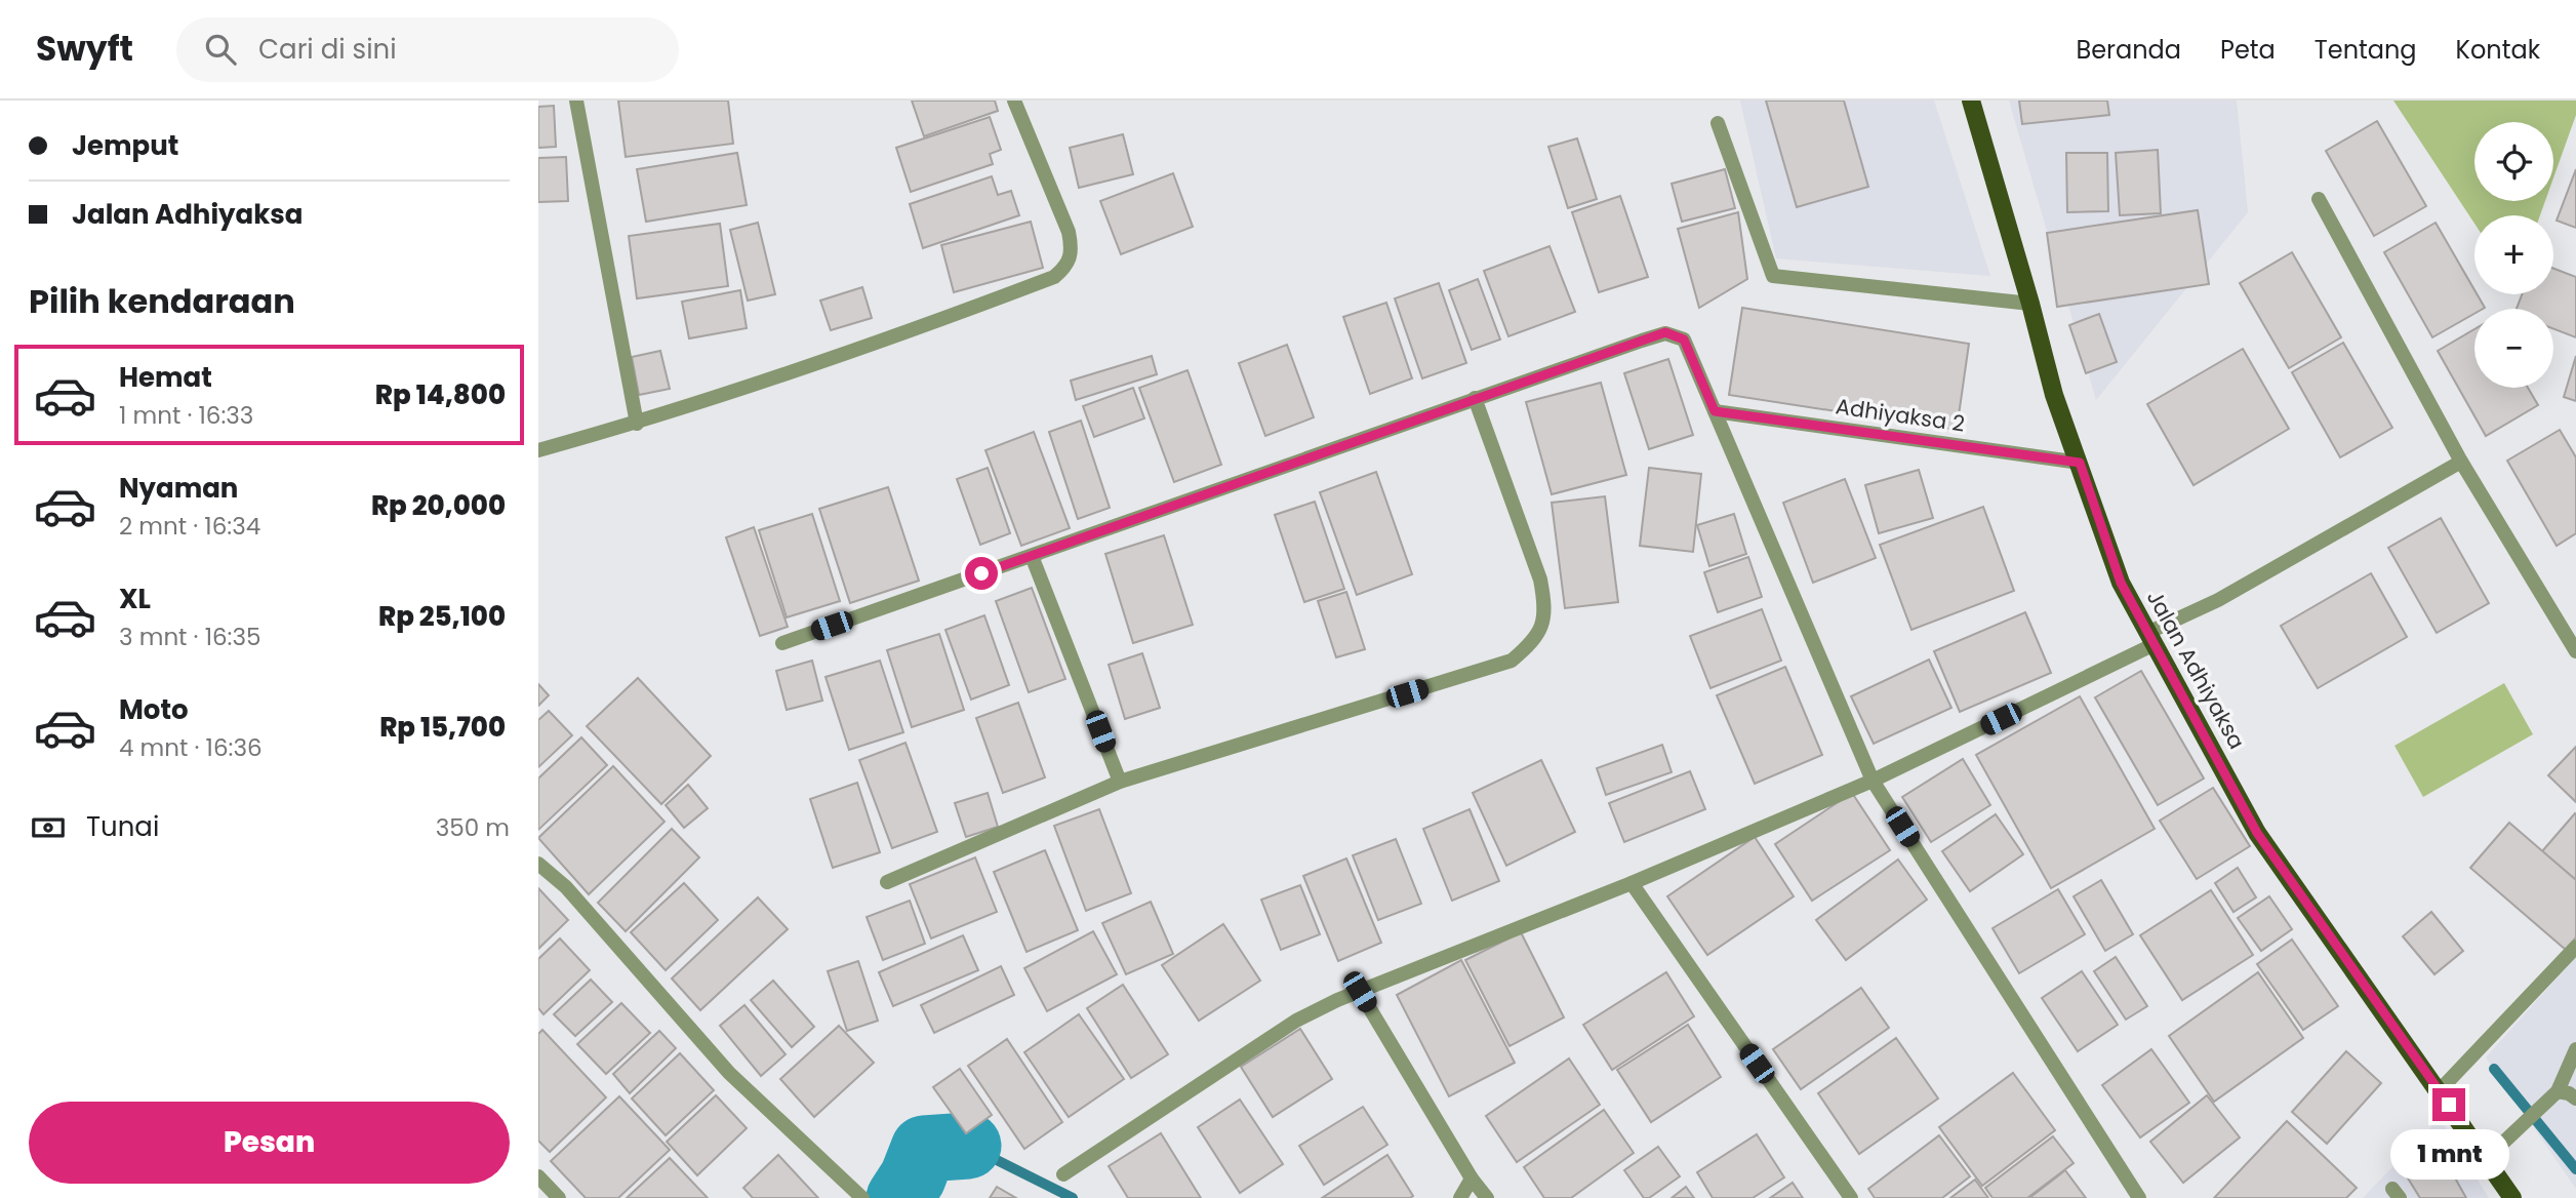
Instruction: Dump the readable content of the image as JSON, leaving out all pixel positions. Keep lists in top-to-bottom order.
{
  "streets": {
    "main road": ["Jalan Adhiyaksa"],
    "street": ["Adhiyaksa 2"]
  },
  "crossings": [
    ["Adhiyaksa 2", "Jalan Adhiyaksa"]
  ],
  "page": {
    "header": "Swyft",
    "search": "Cari di sini",
    "nav": [
      "Beranda",
      "Peta",
      "Tentang",
      "Kontak"
    ],
    "banner": ["Jemput", "Jalan Adhiyaksa"],
    "map_buttons": ["+", "−"],
    "heading": "Pilih kendaraan",
    "list": [
      {
        "name": "Hemat",
        "note": "1 mnt · 16:33",
        "value": "Rp 14,800"
      },
      {
        "name": "Nyaman",
        "note": "2 mnt · 16:34",
        "value": "Rp 20,000"
      },
      {
        "name": "XL",
        "note": "3 mnt · 16:35",
        "value": "Rp 25,100"
      },
      {
        "name": "Moto",
        "note": "4 mnt · 16:36",
        "value": "Rp 15,700"
      }
    ],
    "pay": ["Tunai", "350 m"],
    "buttons": "Pesan",
    "bubble": "1 mnt"
  }
}
